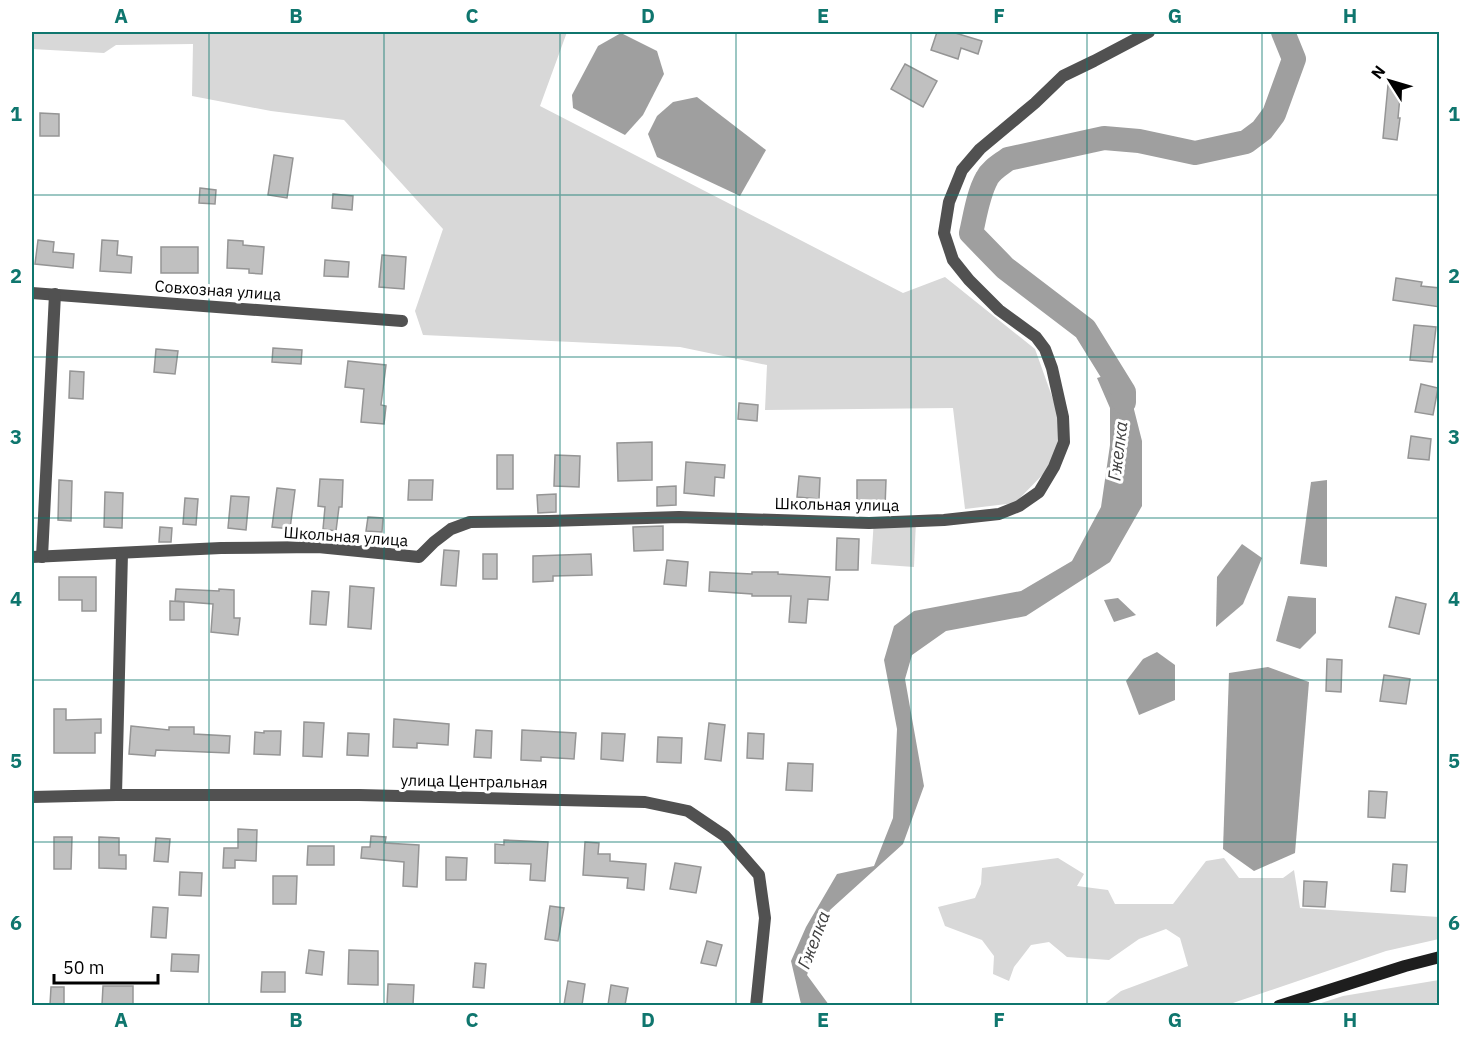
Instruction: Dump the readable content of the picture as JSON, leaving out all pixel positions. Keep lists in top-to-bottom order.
{
  "streets": {
    "street": ["Совхозная улица", "Школьная улица", "улица Центральная"]
  },
  "water": ["Гжелка"],
  "scale_bar": "50 m",
  "north": "top left",
  "grid": {
    "columns": [
      "A",
      "B",
      "C",
      "D",
      "E",
      "F",
      "G",
      "H"
    ],
    "rows": [
      "1",
      "2",
      "3",
      "4",
      "5",
      "6"
    ]
  }
}
